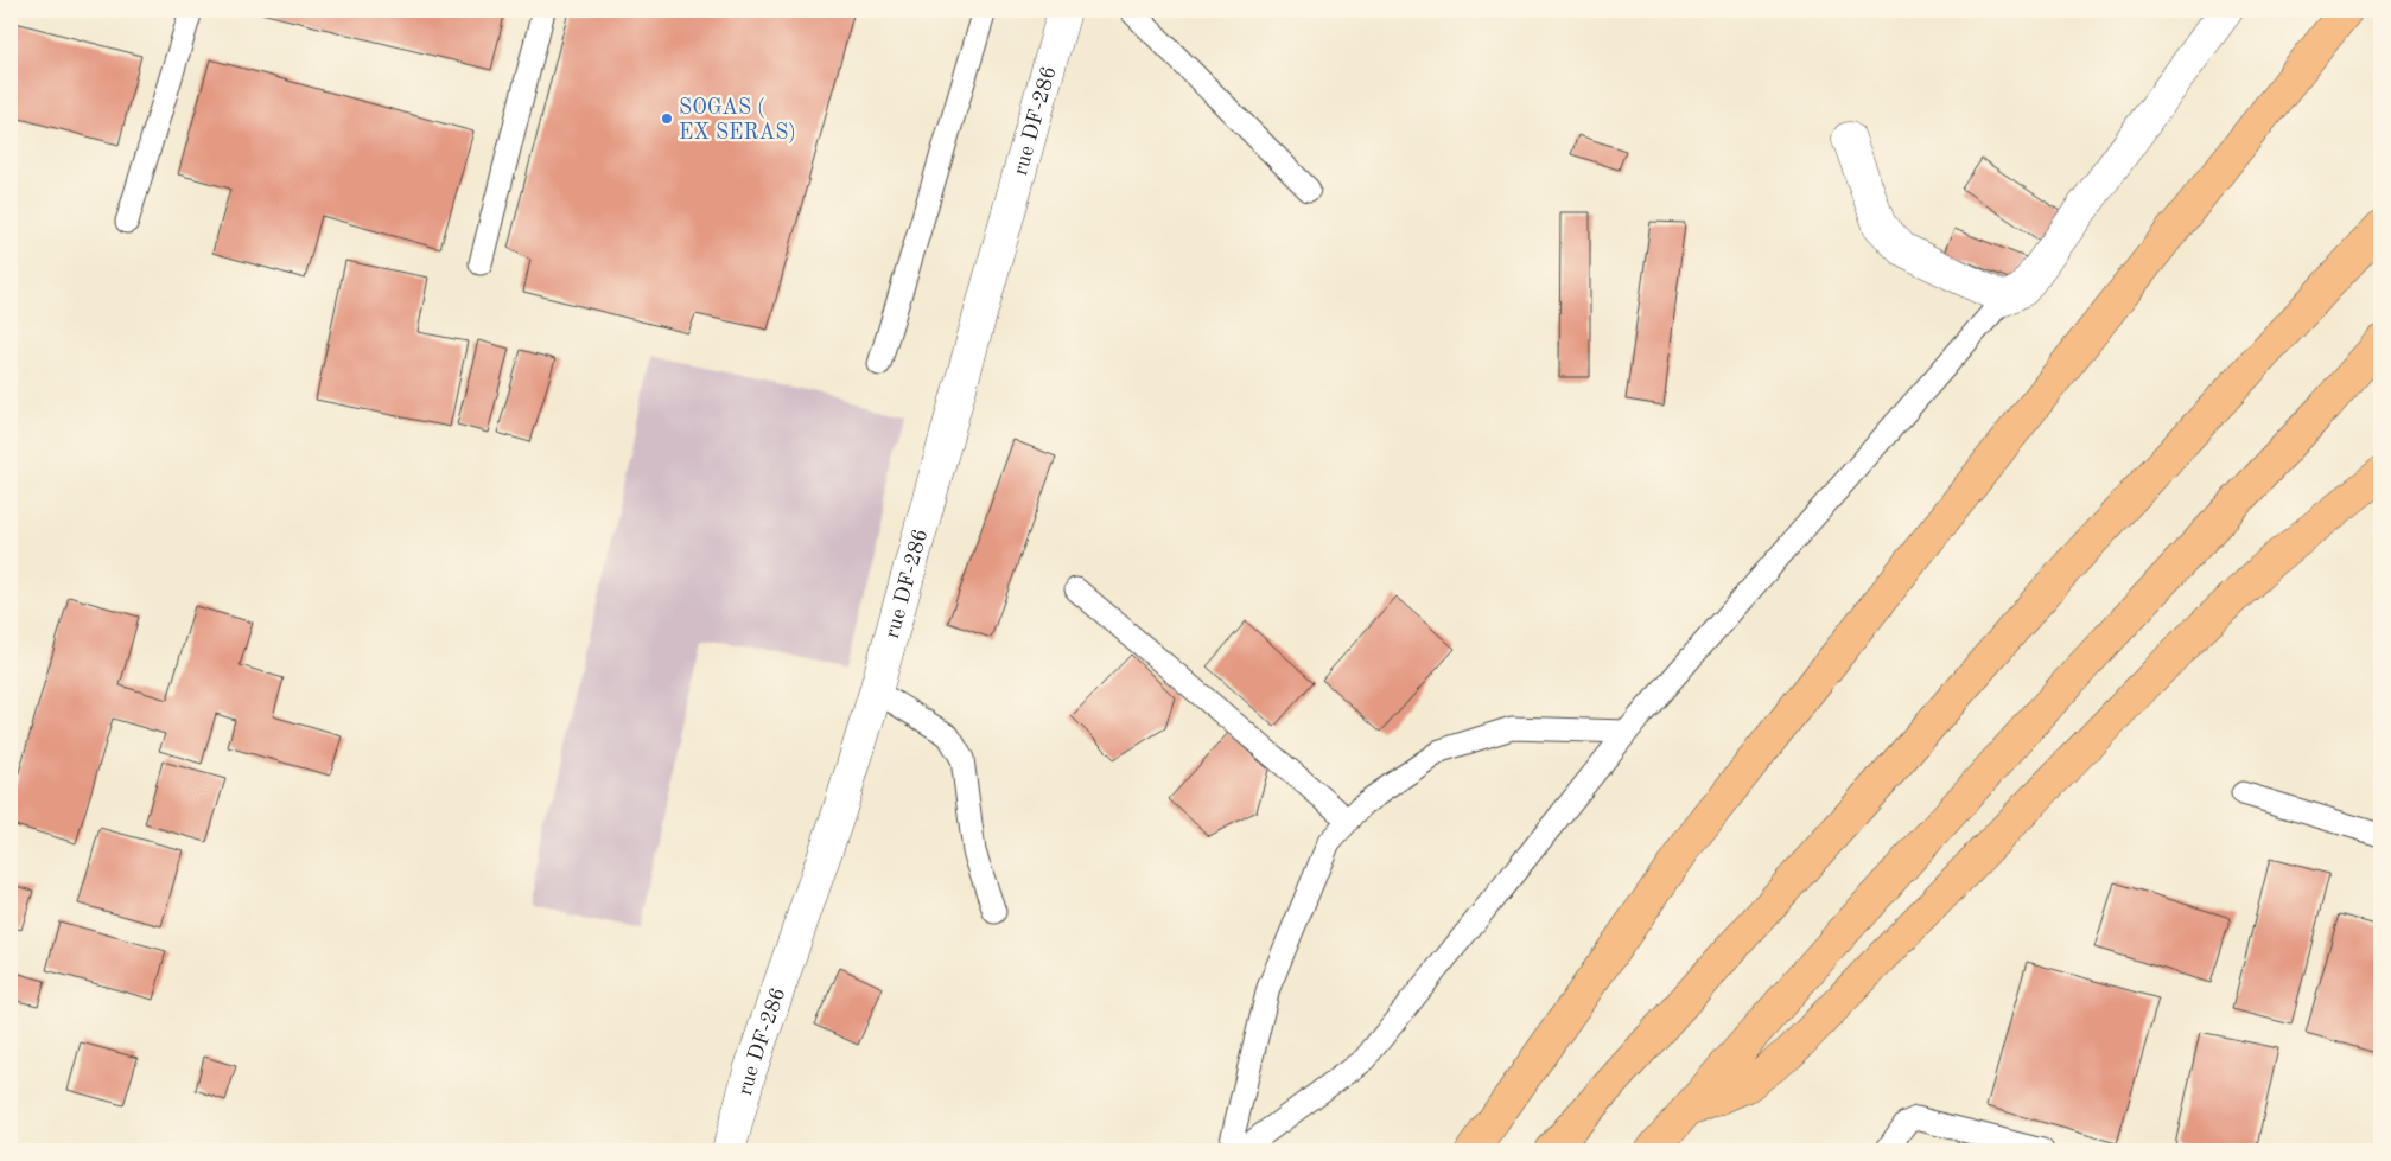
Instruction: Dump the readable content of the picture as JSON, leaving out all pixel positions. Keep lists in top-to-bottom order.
{
  "streets": {
    "street": ["rue DF-286"]
  },
  "places": ["SOGAS ( EX SERAS)"]
}
